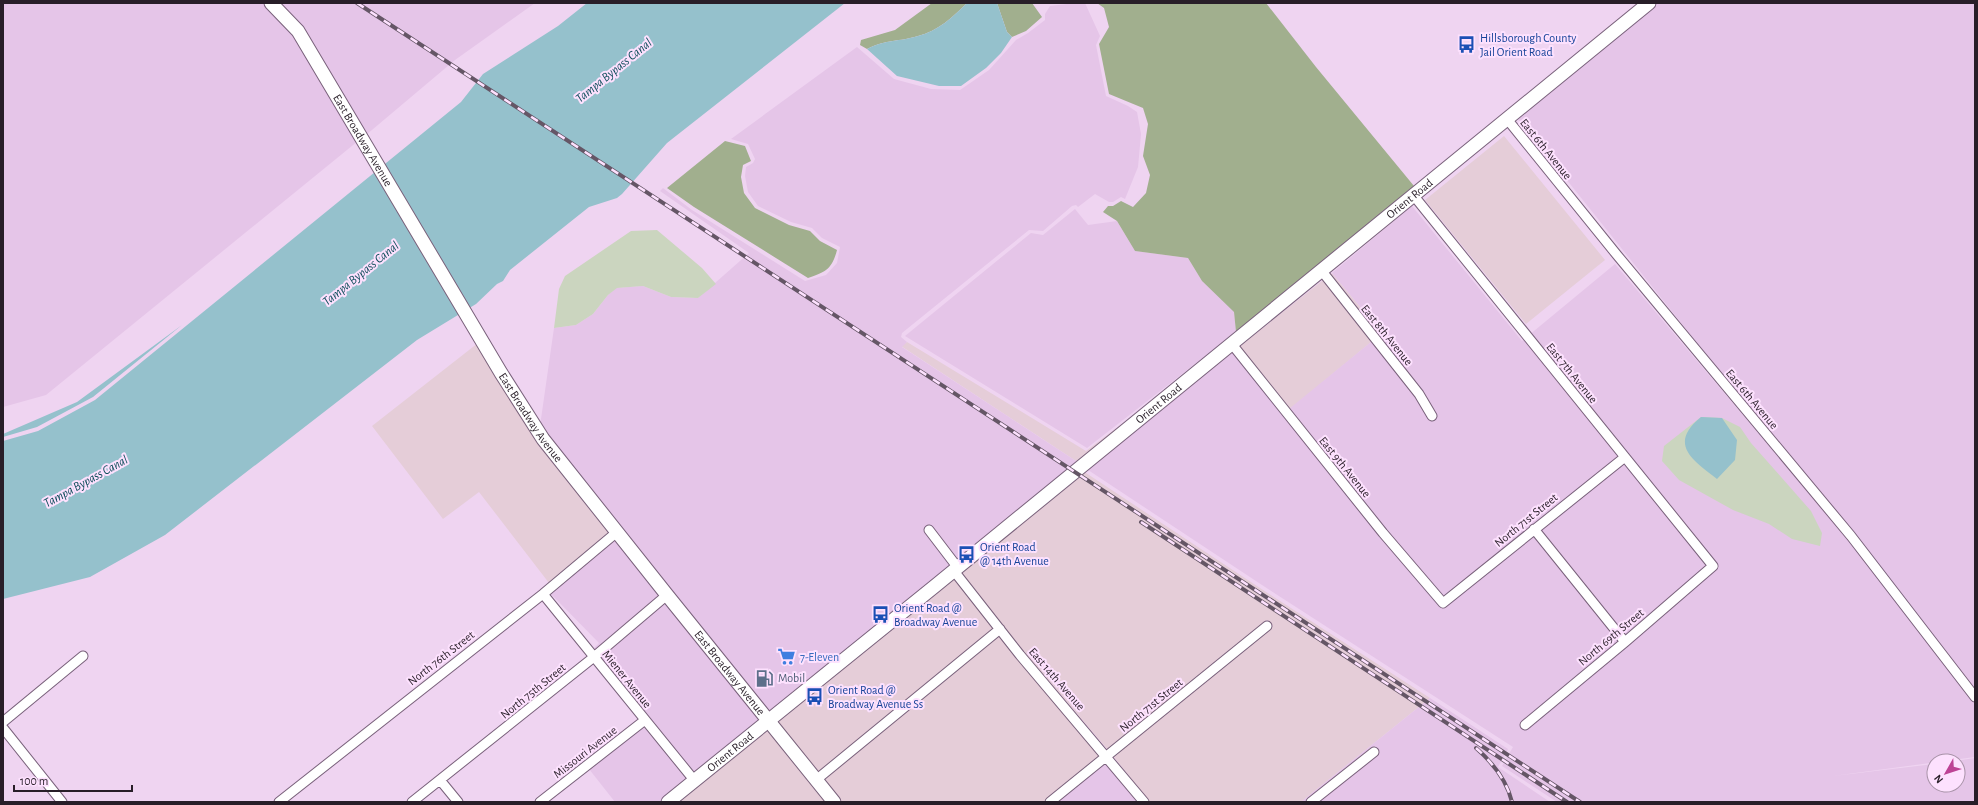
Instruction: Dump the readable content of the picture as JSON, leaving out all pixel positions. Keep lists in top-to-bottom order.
{
  "streets": {
    "street": [
      "East Broadway Avenue",
      "East 6th Avenue",
      "Orient Road",
      "East 8th Avenue",
      "East 7th Avenue",
      "East 9th Avenue",
      "North 71st Street",
      "North 69th Street",
      "North 76th Street",
      "Miener Avenue",
      "East 14th Avenue",
      "North 75th Street",
      "Missouri Avenue"
    ]
  },
  "crossings": [
    ["East Broadway Avenue", "Orient Road"],
    ["East Broadway Avenue", "North 76th Street"],
    ["East Broadway Avenue", "North 75th Street"],
    ["East 6th Avenue", "Orient Road"],
    ["Orient Road", "East 8th Avenue"],
    ["Orient Road", "East 7th Avenue"],
    ["Orient Road", "East 9th Avenue"],
    ["Orient Road", "Miener Avenue"],
    ["Orient Road", "East 14th Avenue"],
    ["East 7th Avenue", "North 71st Street"],
    ["East 7th Avenue", "North 69th Street"],
    ["East 9th Avenue", "North 71st Street"],
    ["North 71st Street", "East 14th Avenue"],
    ["North 76th Street", "Miener Avenue"],
    ["Miener Avenue", "North 75th Street"],
    ["Miener Avenue", "Missouri Avenue"]
  ],
  "water": ["Tampa Bypass Canal"],
  "places": {
    "bus stop": [
      "Hillsborough County Jail Orient Road",
      "Orient Road @ 14th Avenue",
      "Orient Road @ Broadway Avenue",
      "Orient Road @ Broadway Avenue Ss"
    ],
    "supermarket": ["7-Eleven"],
    "fuel station": ["Mobil"]
  },
  "scale_bar": "100 m",
  "north": "bottom left"
}
